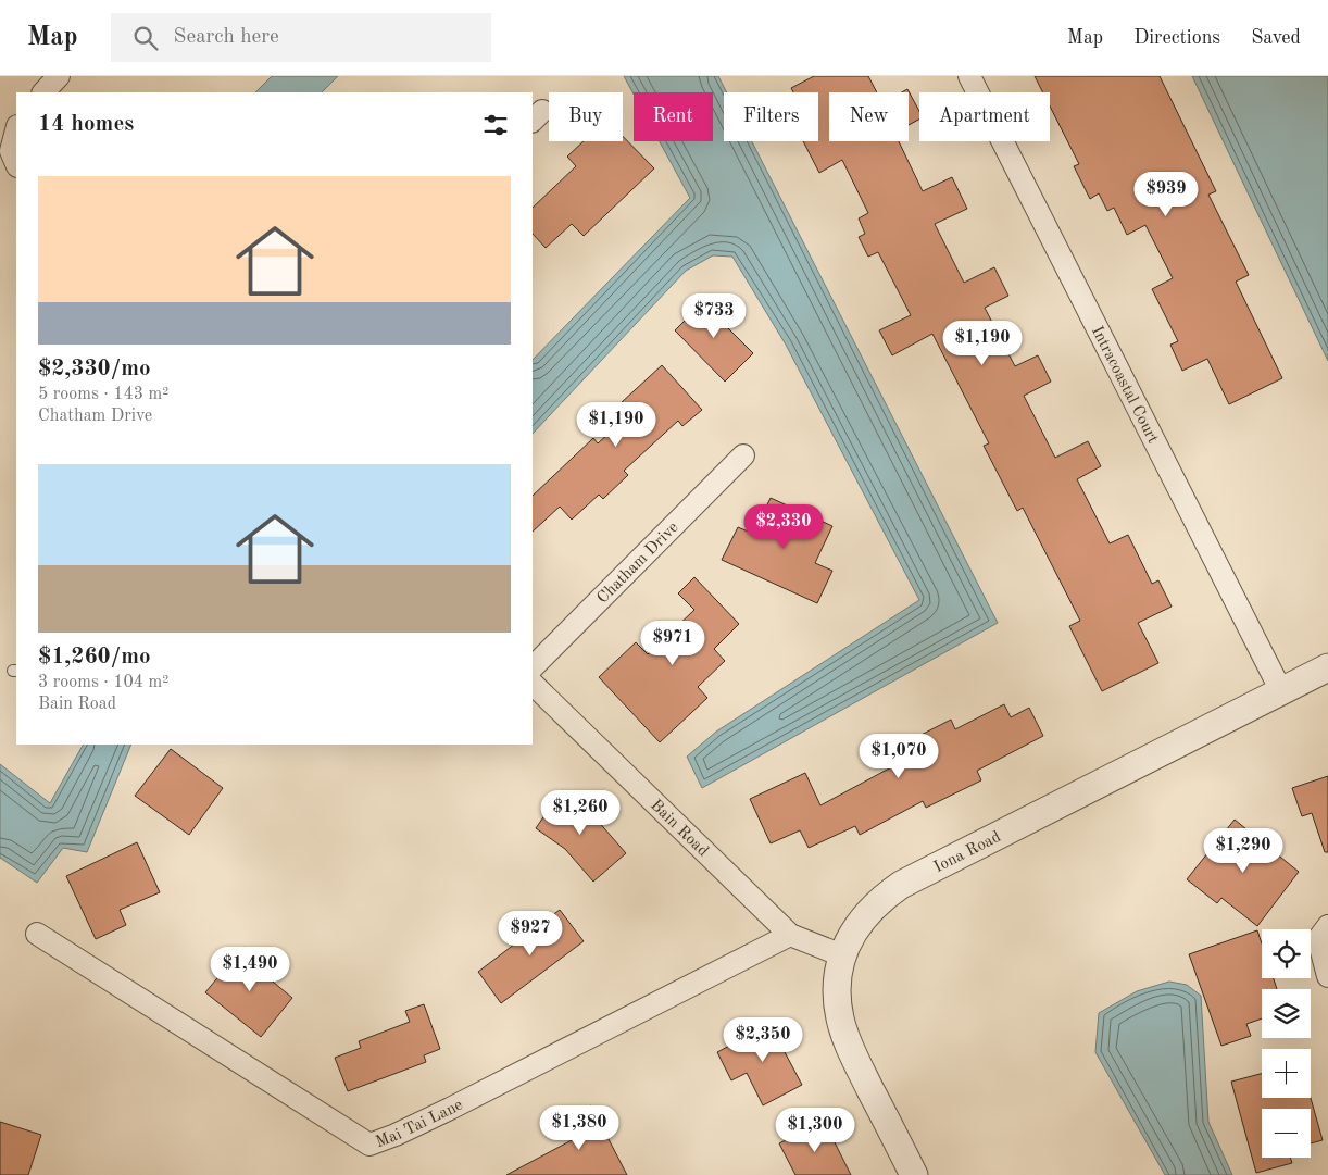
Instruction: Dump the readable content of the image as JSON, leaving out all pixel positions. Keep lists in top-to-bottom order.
{
  "streets": {
    "street": [
      "Intracoastal Court",
      "Chatham Drive",
      "Bain Road",
      "Iona Road",
      "Mai Tai Lane"
    ]
  },
  "crossings": [
    ["Intracoastal Court", "Iona Road"],
    ["Bain Road", "Iona Road"],
    ["Bain Road", "Mai Tai Lane"]
  ],
  "page": {
    "header": "Map",
    "search": "Search here",
    "nav": ["Map", "Directions", "Saved"],
    "chip": [
      "Buy",
      "Rent",
      "Filters",
      "New",
      "Apartment"
    ],
    "heading": "14 homes",
    "list": [
      {
        "name": "$2,330/mo",
        "note": "5 rooms · 143 m² · Chatham Drive"
      },
      {
        "name": "$1,260/mo",
        "note": "3 rooms · 104 m² · Bain Road"
      }
    ],
    "price": [
      "$939",
      "$733",
      "$1,190",
      "$1,190",
      "$2,330",
      "$971",
      "$1,070",
      "$1,260",
      "$1,290",
      "$927",
      "$1,490",
      "$2,350",
      "$1,380",
      "$1,300"
    ],
    "map_buttons": ["+", "−"]
  }
}
